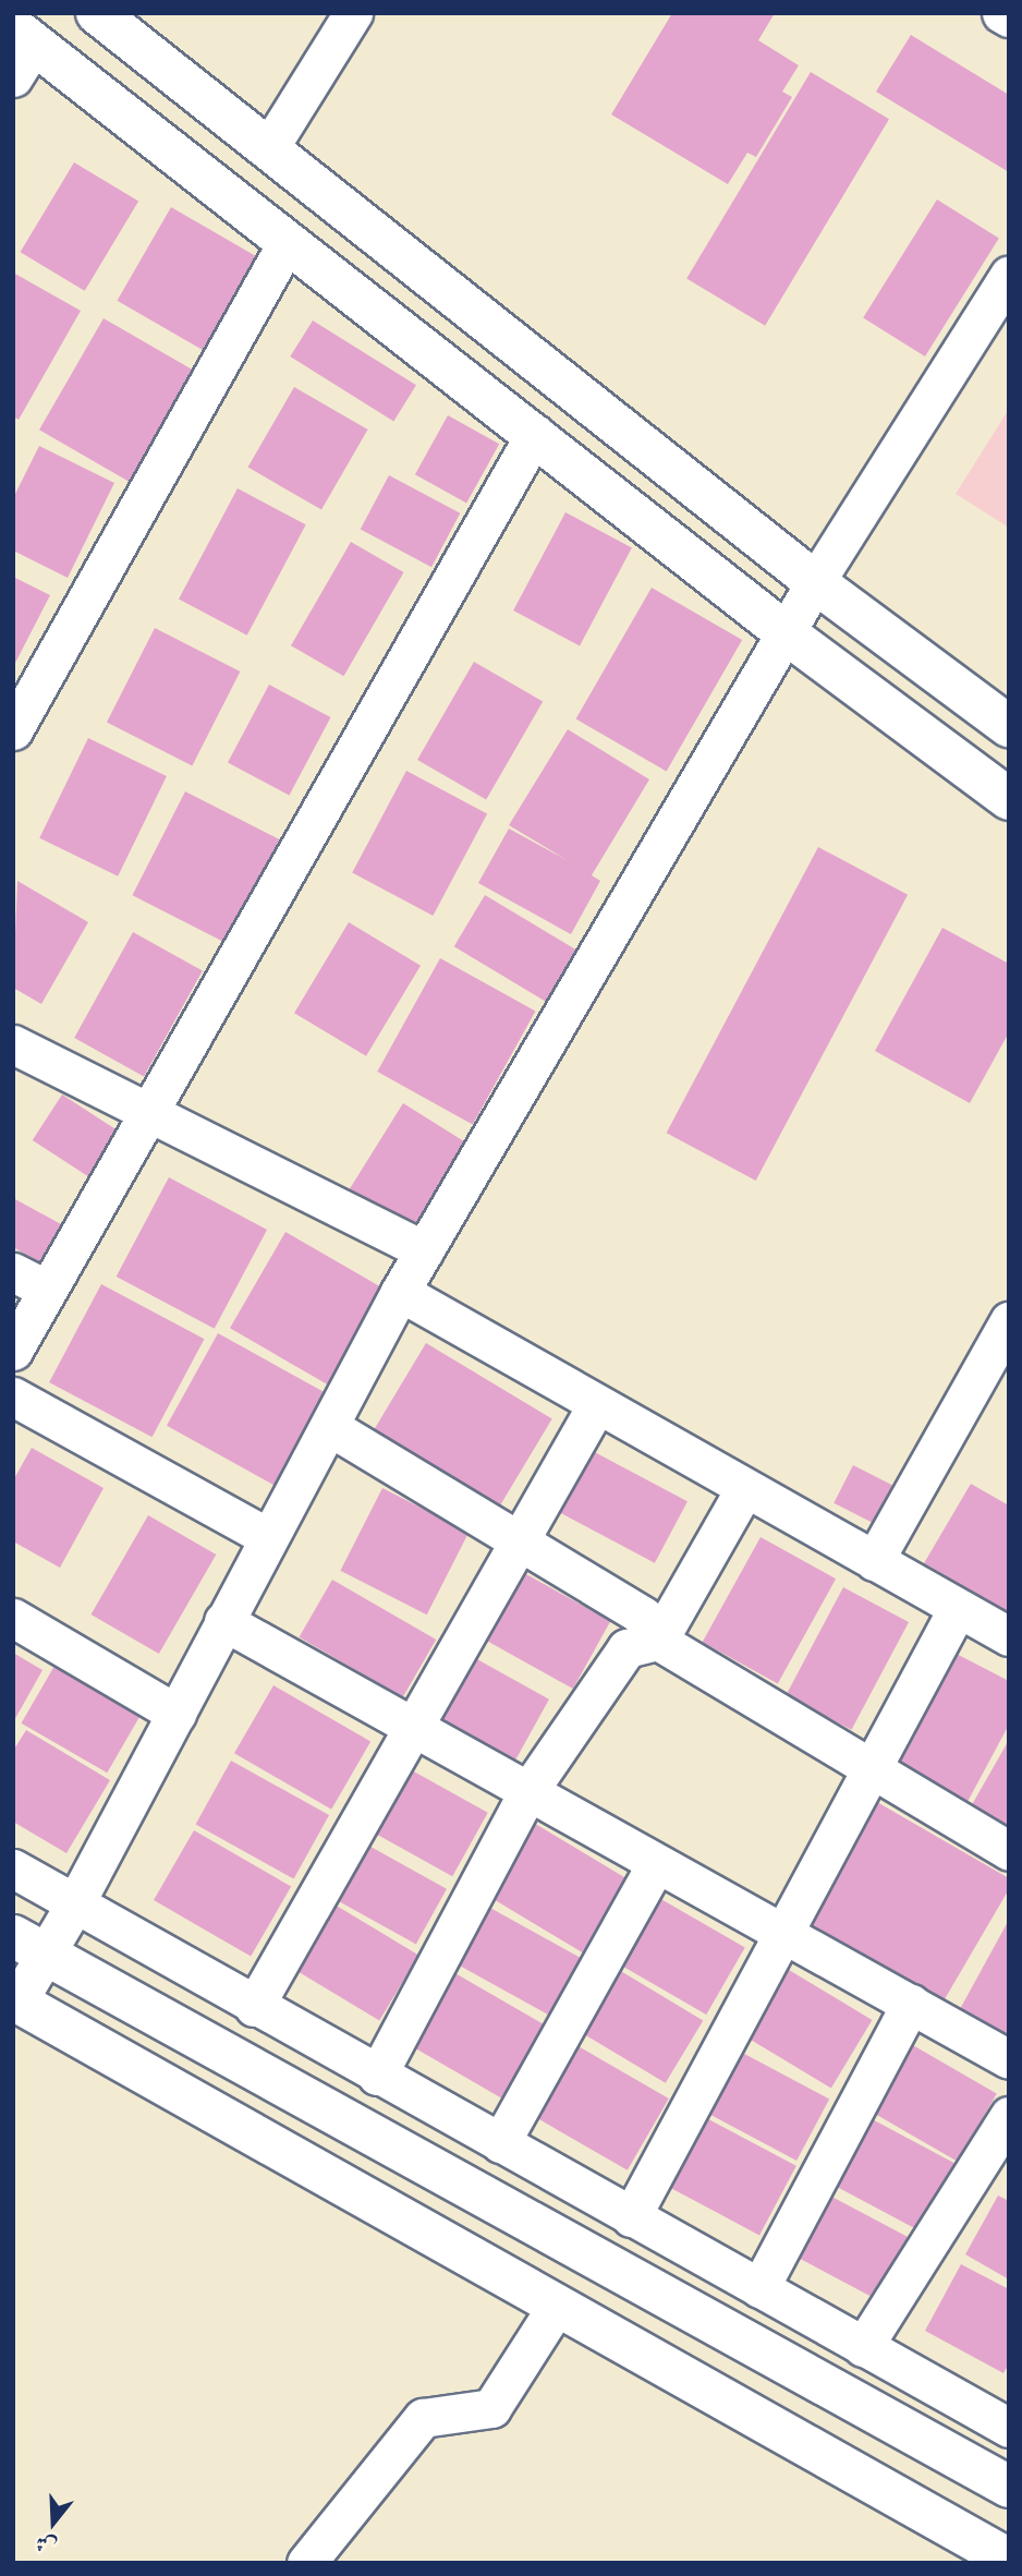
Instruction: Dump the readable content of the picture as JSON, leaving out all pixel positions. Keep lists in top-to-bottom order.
{
  "north": "bottom"
}
